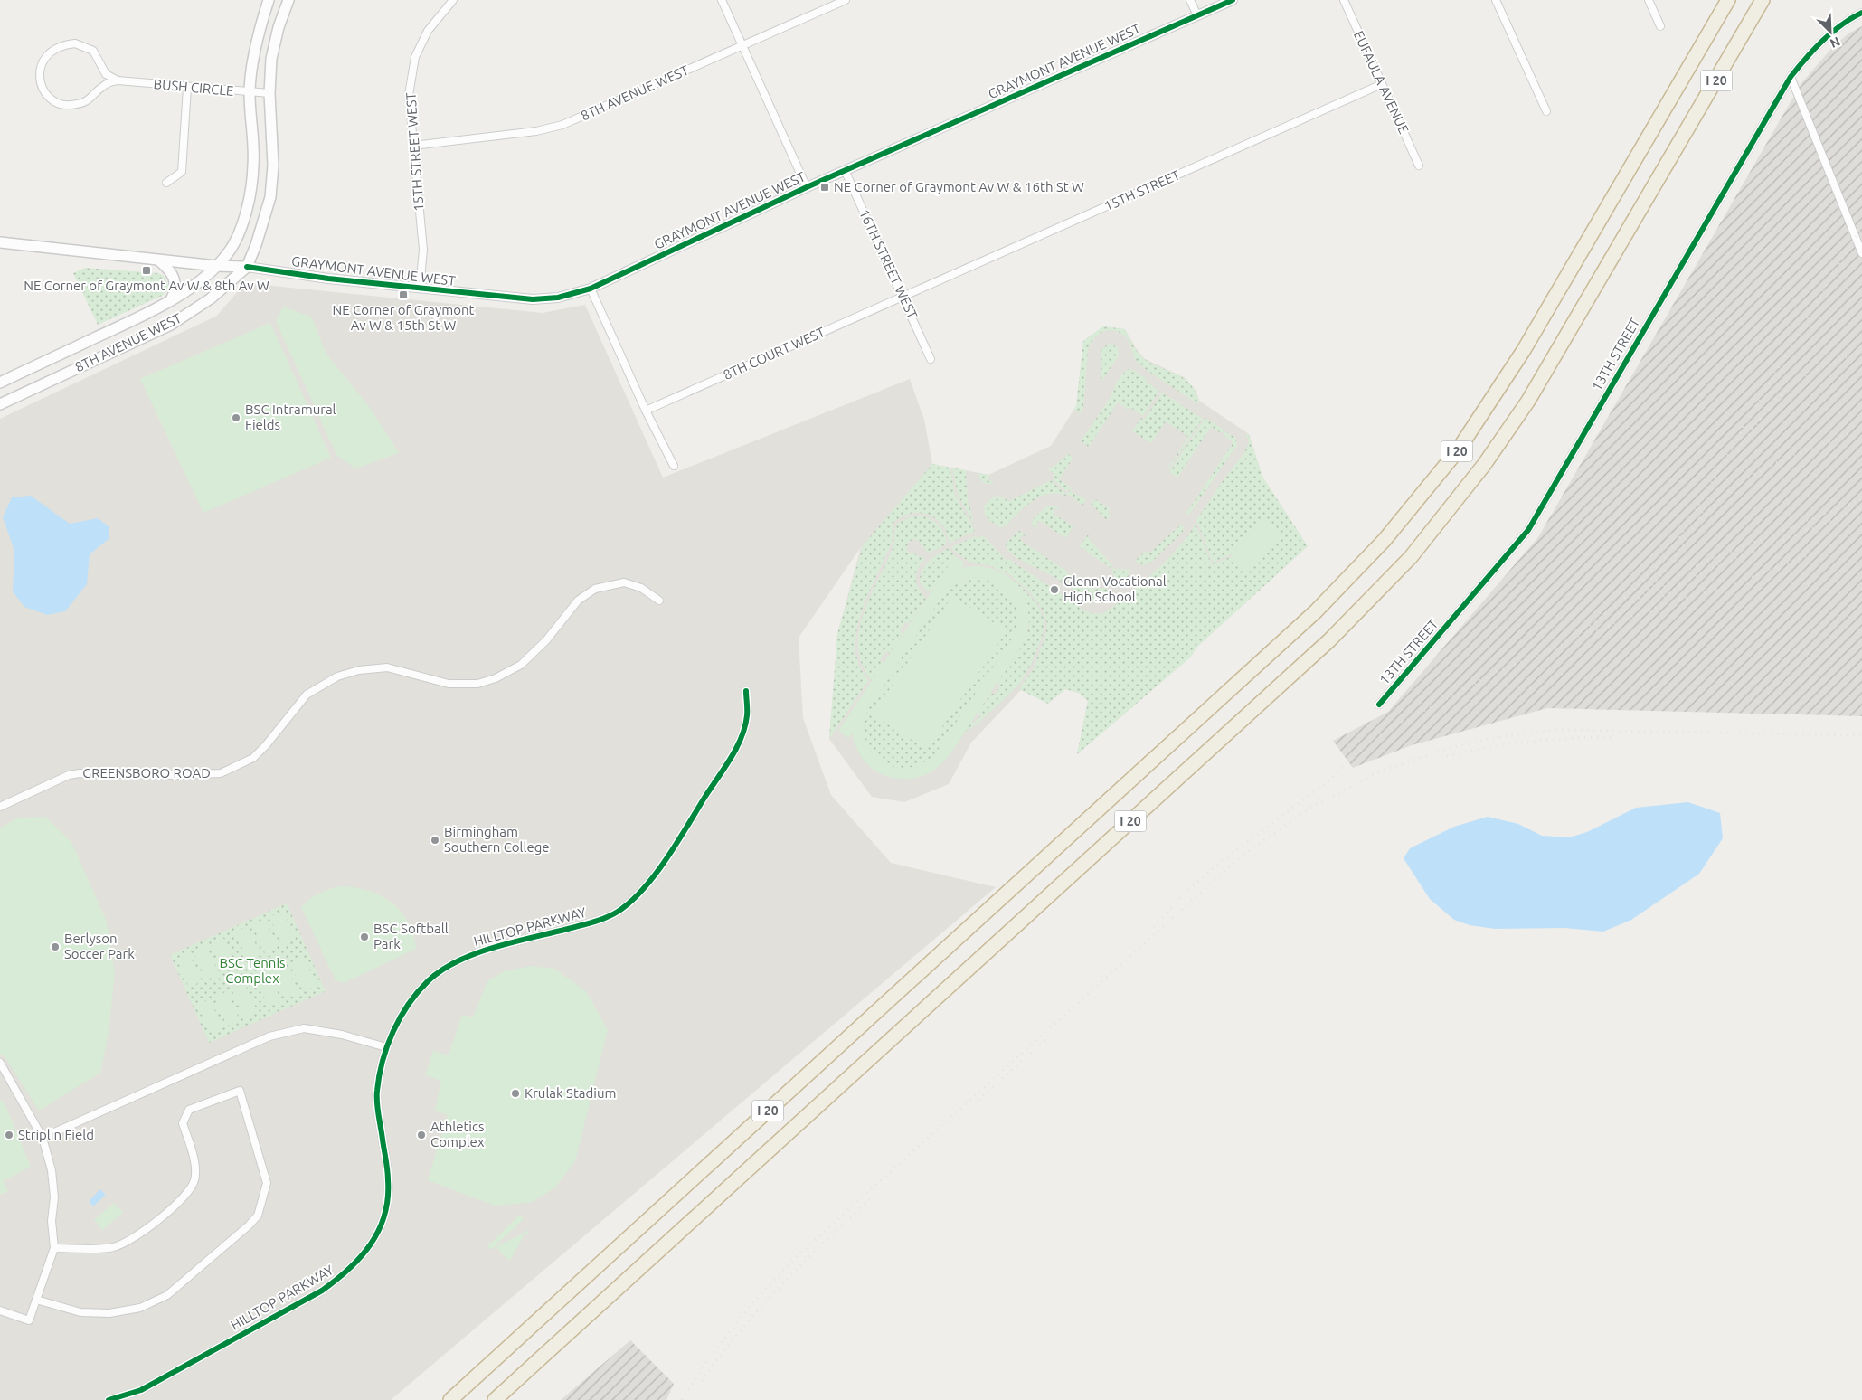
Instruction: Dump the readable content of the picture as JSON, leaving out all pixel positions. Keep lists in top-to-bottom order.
{
  "streets": {
    "highway": ["I 20"],
    "main road": ["GRAYMONT AVENUE WEST", "8TH AVENUE WEST"],
    "street": [
      "EUFAULA AVENUE",
      "BUSH CIRCLE",
      "15TH STREET WEST",
      "15TH STREET",
      "16TH STREET WEST",
      "8TH COURT WEST",
      "13TH STREET",
      "GREENSBORO ROAD",
      "HILLTOP PARKWAY"
    ]
  },
  "crossings": [
    ["GRAYMONT AVENUE WEST", "8TH AVENUE WEST"],
    ["GRAYMONT AVENUE WEST", "15TH STREET WEST"],
    ["GRAYMONT AVENUE WEST", "16TH STREET WEST"],
    ["EUFAULA AVENUE", "15TH STREET"],
    ["BUSH CIRCLE", "8TH AVENUE WEST"],
    ["8TH AVENUE WEST", "15TH STREET WEST"],
    ["15TH STREET", "16TH STREET WEST"],
    ["15TH STREET", "8TH COURT WEST"],
    ["16TH STREET WEST", "8TH COURT WEST"]
  ],
  "parks": ["BSC Tennis Complex"],
  "places": {
    "transit": ["NE Corner of Graymont Av W & 16th St W", "NE Corner of Graymont Av W & 8th Av W", "NE Corner of Graymont Av W & 15th St W"],
    "other": [
      "BSC Intramural Fields",
      "Glenn Vocational High School",
      "Birmingham Southern College",
      "BSC Softball Park",
      "Berlyson Soccer Park",
      "Krulak Stadium",
      "Striplin Field",
      "Athletics Complex"
    ]
  },
  "north": "bottom right"
}
